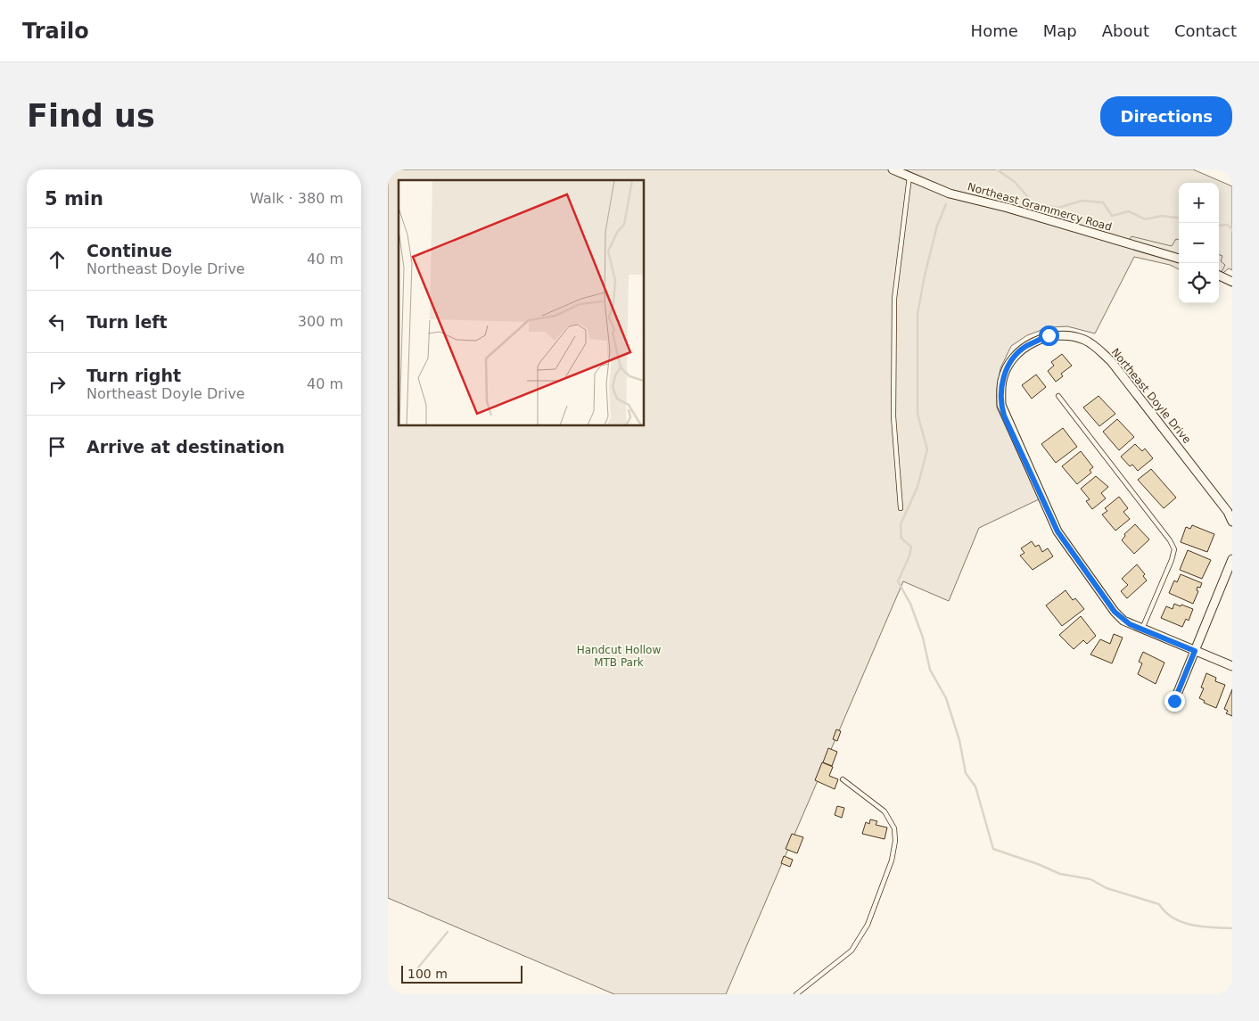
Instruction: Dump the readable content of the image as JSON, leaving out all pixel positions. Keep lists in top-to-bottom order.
{
  "streets": {
    "street": ["Northeast Grammercy Road", "Northeast Doyle Drive"]
  },
  "parks": ["Handcut Hollow MTB Park"],
  "scale_bar": "100 m",
  "page": {
    "header": "Trailo",
    "nav": [
      "Home",
      "Map",
      "About",
      "Contact"
    ],
    "buttons": "Directions",
    "title": "Find us",
    "heading": ["5 min", "Walk · 380 m"],
    "map_buttons": ["+", "−"],
    "list": [
      ["Continue", "Northeast Doyle Drive", "40 m"],
      ["Turn left", "300 m"],
      ["Turn right", "Northeast Doyle Drive", "40 m"],
      "Arrive at destination"
    ],
    "scale": "100 m"
  }
}
